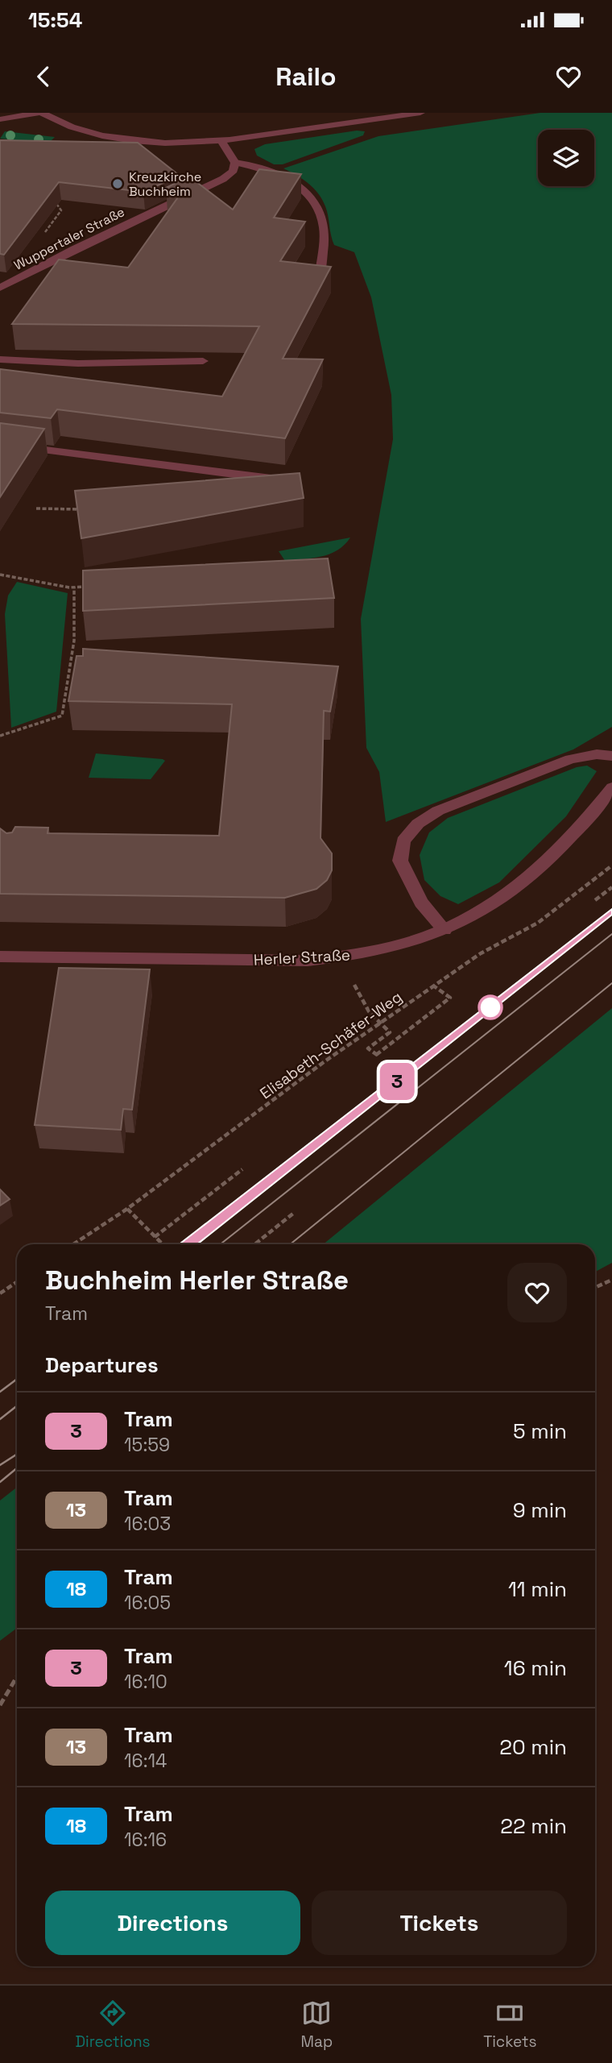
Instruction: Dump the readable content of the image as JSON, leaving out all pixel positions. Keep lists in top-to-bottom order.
{
  "streets": {
    "street": ["Wuppertaler Straße", "Herler Straße"],
    "path": ["Elisabeth-Schäfer-Weg"]
  },
  "places": ["Kreuzkirche Buchheim"],
  "lines": ["tram line 3"],
  "page": {
    "status": "15:54",
    "header": "Railo",
    "on_map": "3",
    "heading": [
      ["Buchheim Herler Straße", "Tram"],
      "Departures"
    ],
    "list": [
      {
        "mark": "3",
        "name": "Tram",
        "note": "15:59",
        "value": "5 min"
      },
      {
        "mark": "13",
        "name": "Tram",
        "note": "16:03",
        "value": "9 min"
      },
      {
        "mark": "18",
        "name": "Tram",
        "note": "16:05",
        "value": "11 min"
      },
      {
        "mark": "3",
        "name": "Tram",
        "note": "16:10",
        "value": "16 min"
      },
      {
        "mark": "13",
        "name": "Tram",
        "note": "16:14",
        "value": "20 min"
      },
      {
        "mark": "18",
        "name": "Tram",
        "note": "16:16",
        "value": "22 min"
      }
    ],
    "buttons": ["Directions", "Tickets"],
    "tabs": ["Directions", "Map", "Tickets"]
  }
}
